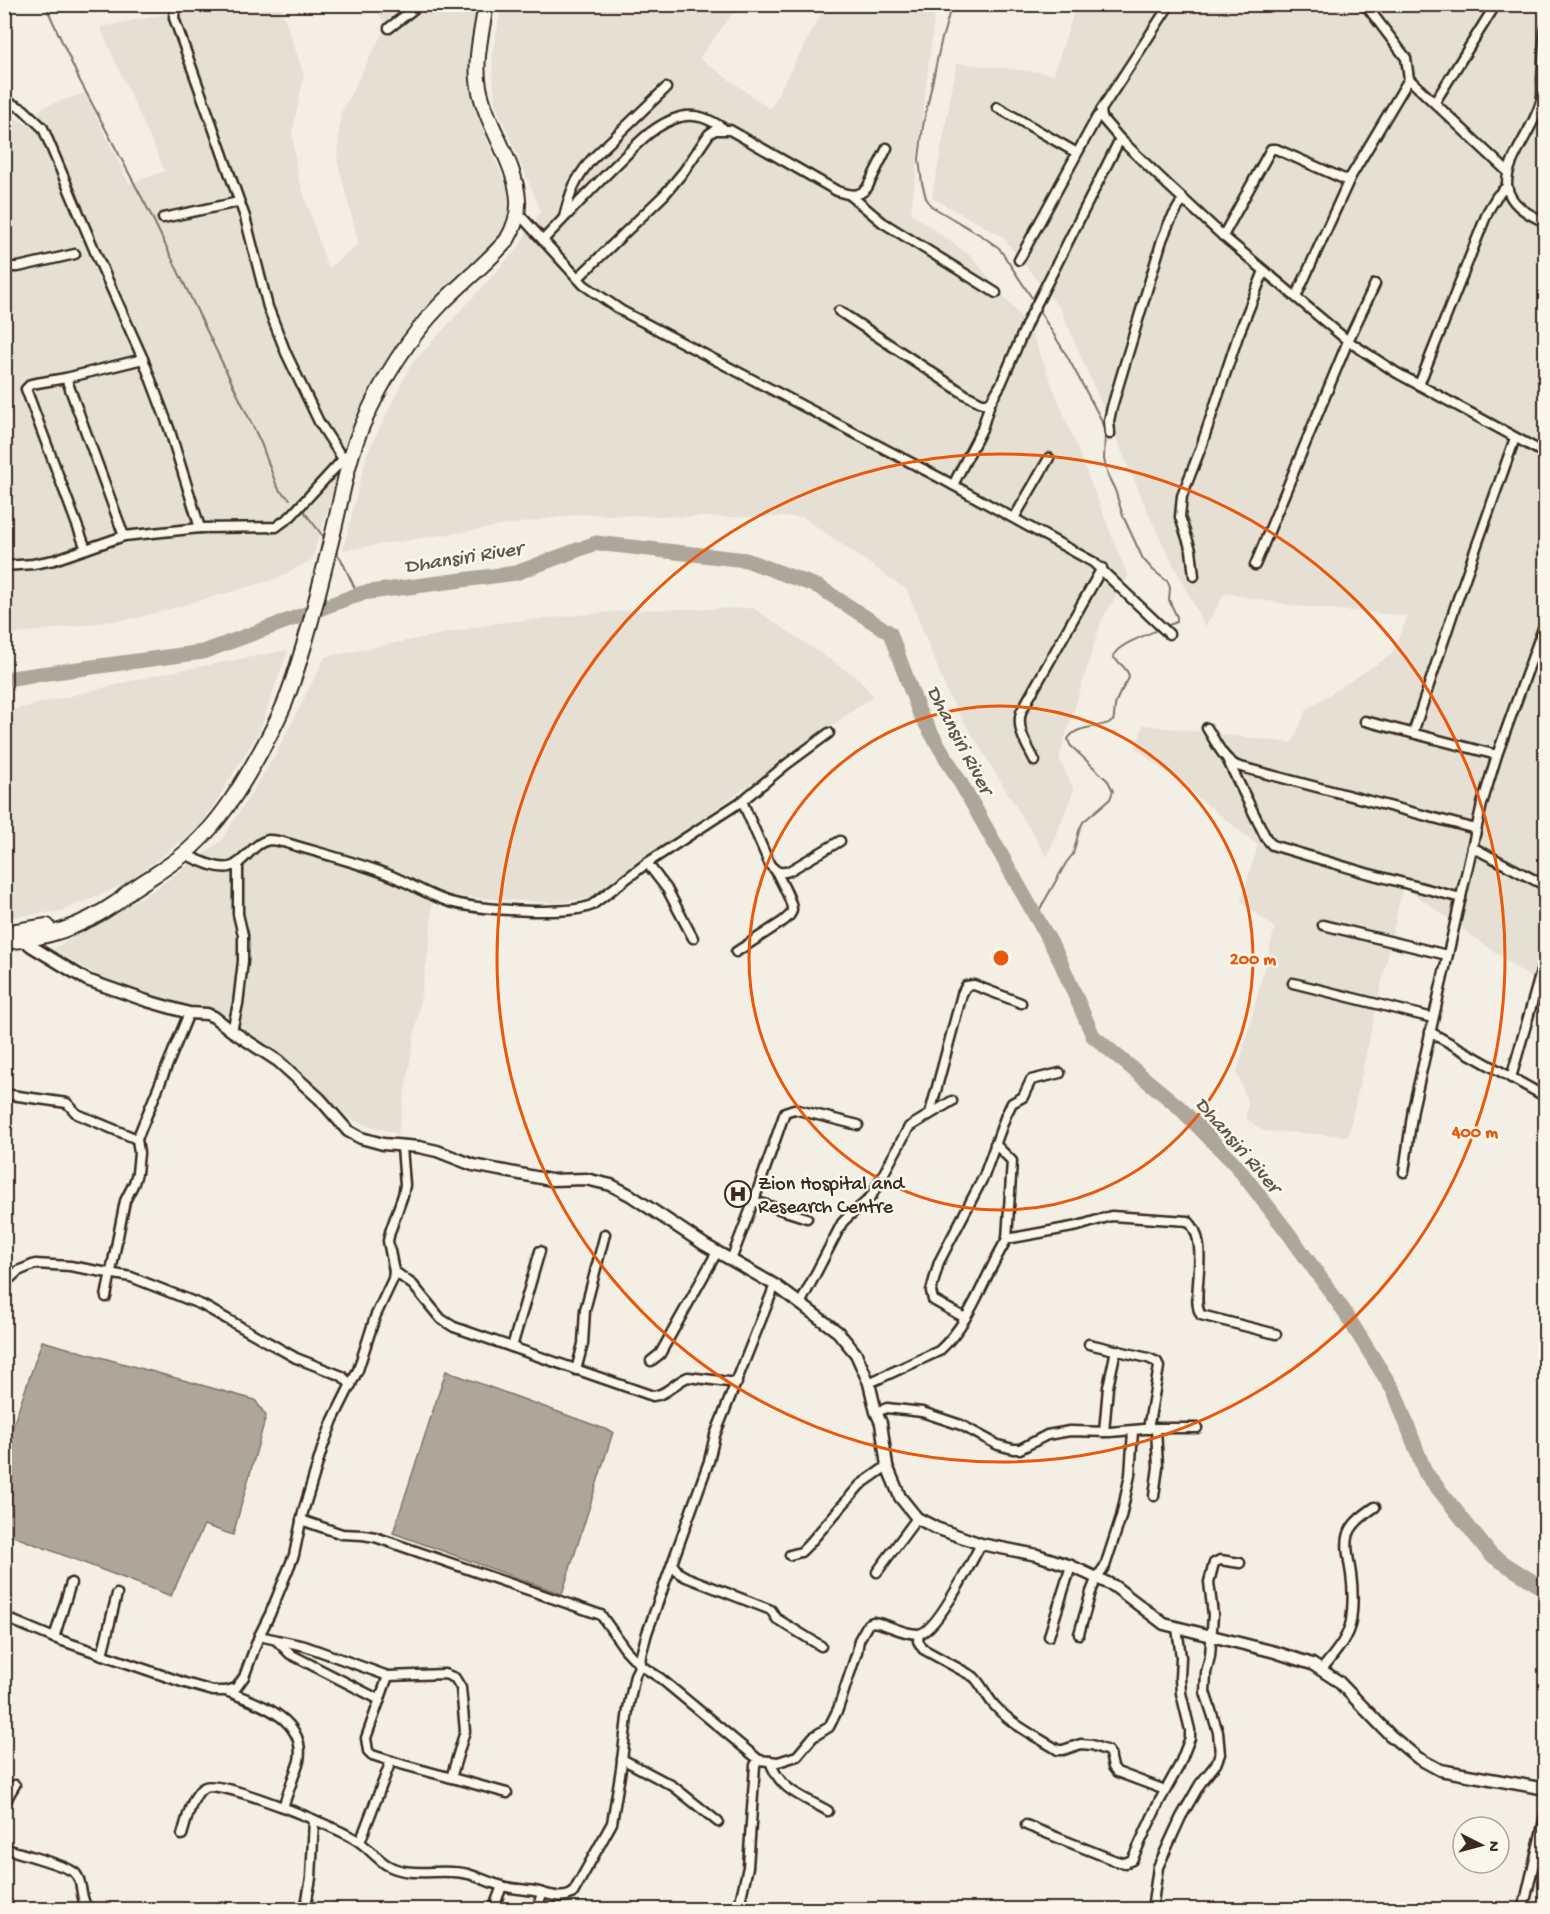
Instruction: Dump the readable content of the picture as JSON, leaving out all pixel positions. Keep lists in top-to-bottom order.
{
  "water": ["Dhansiri River"],
  "places": {
    "hospital": ["Zion Hospital and Research Centre"]
  },
  "north": "right",
  "rings": ["200 m", "400 m"]
}
